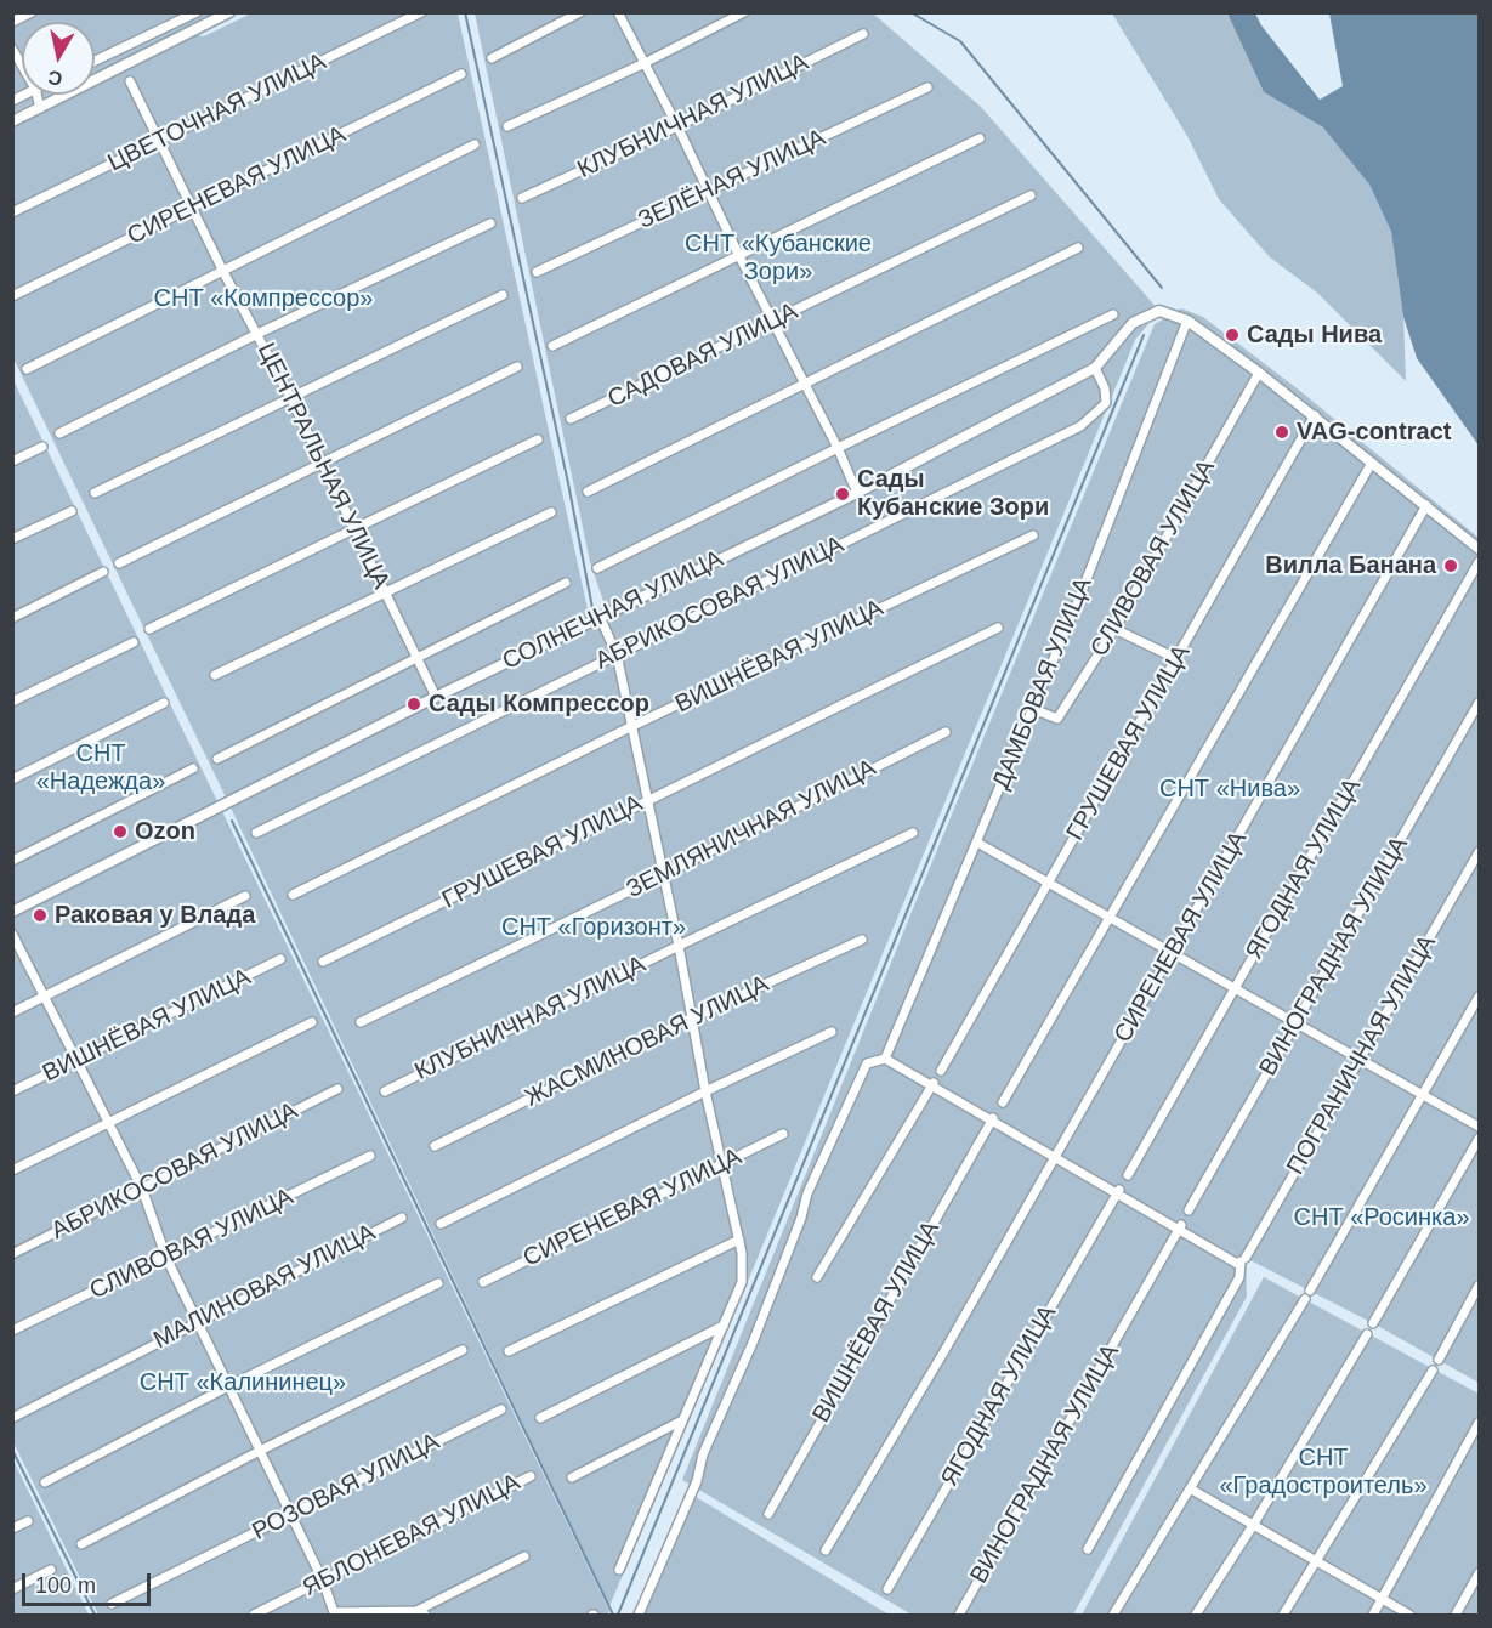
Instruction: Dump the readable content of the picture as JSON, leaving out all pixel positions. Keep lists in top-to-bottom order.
{
  "streets": {
    "street": [
      "ЦВЕТОЧНАЯ УЛИЦА",
      "КЛУБНИЧНАЯ УЛИЦА",
      "ЗЕЛЁНАЯ УЛИЦА",
      "СИРЕНЕВАЯ УЛИЦА",
      "САДОВАЯ УЛИЦА",
      "ЦЕНТРАЛЬНАЯ УЛИЦА",
      "СЛИВОВАЯ УЛИЦА",
      "АБРИКОСОВАЯ УЛИЦА",
      "СОЛНЕЧНАЯ УЛИЦА",
      "ВИШНЁВАЯ УЛИЦА",
      "ДАМБОВАЯ УЛИЦА",
      "ГРУШЕВАЯ УЛИЦА",
      "ЗЕМЛЯНИЧНАЯ УЛИЦА",
      "ЯГОДНАЯ УЛИЦА",
      "ВИНОГРАДНАЯ УЛИЦА",
      "ЖАСМИНОВАЯ УЛИЦА",
      "ПОГРАНИЧНАЯ УЛИЦА",
      "МАЛИНОВАЯ УЛИЦА",
      "РОЗОВАЯ УЛИЦА",
      "ЯБЛОНЕВАЯ УЛИЦА"
    ]
  },
  "crossings": [
    ["ЦВЕТОЧНАЯ УЛИЦА", "ЦЕНТРАЛЬНАЯ УЛИЦА"],
    ["СИРЕНЕВАЯ УЛИЦА", "ЦЕНТРАЛЬНАЯ УЛИЦА"],
    ["ЦЕНТРАЛЬНАЯ УЛИЦА", "СОЛНЕЧНАЯ УЛИЦА"],
    ["СЛИВОВАЯ УЛИЦА", "ДАМБОВАЯ УЛИЦА"],
    ["АБРИКОСОВАЯ УЛИЦА", "СОЛНЕЧНАЯ УЛИЦА"],
    ["СОЛНЕЧНАЯ УЛИЦА", "ДАМБОВАЯ УЛИЦА"]
  ],
  "parks": [
    "СНТ «Кубанские Зори»",
    "СНТ «Компрессор»",
    "СНТ «Надежда»",
    "СНТ «Нива»",
    "СНТ «Горизонт»",
    "СНТ «Росинка»",
    "СНТ «Калининец»",
    "СНТ «Градостроитель»"
  ],
  "places": [
    "Сады Нива",
    "VAG-contract",
    "Сады Кубанские Зори",
    "Вилла Банана",
    "Сады Компрессор",
    "Ozon",
    "Раковая у Влада"
  ],
  "scale_bar": "100 m",
  "north": "bottom"
}
